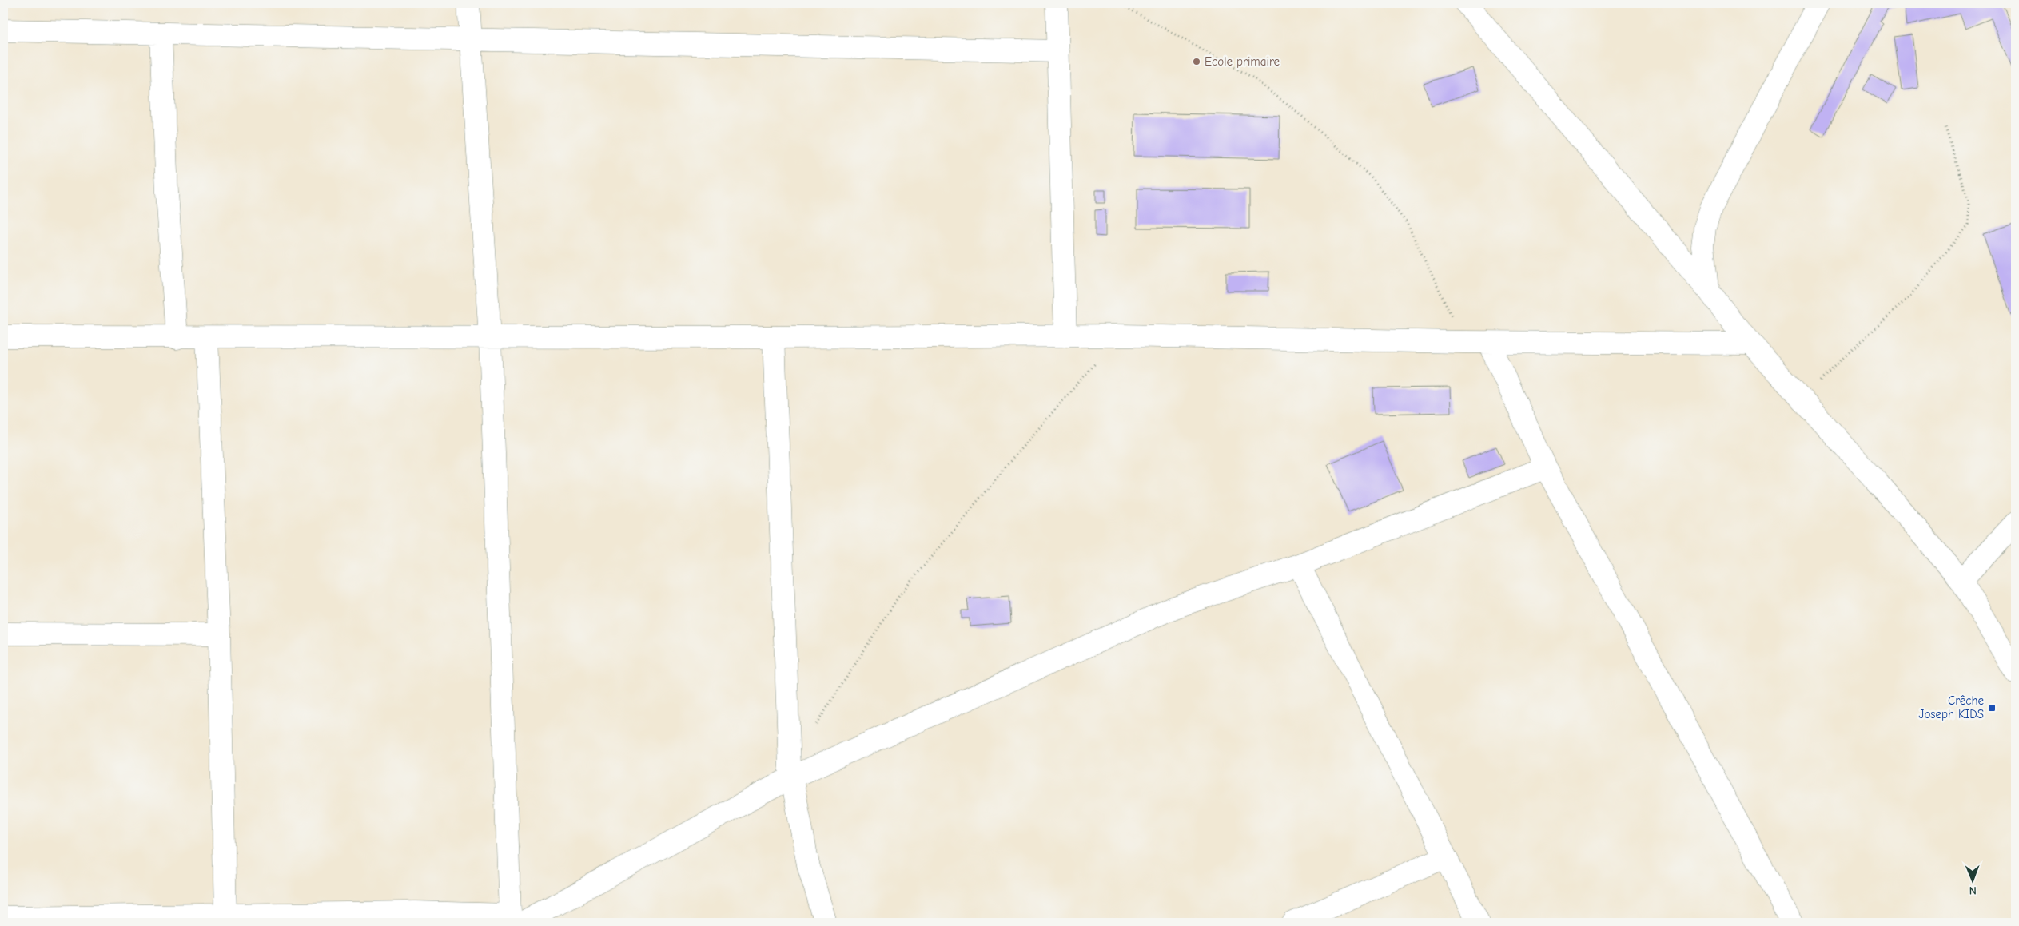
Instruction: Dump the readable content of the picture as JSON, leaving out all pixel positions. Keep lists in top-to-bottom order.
{
  "places": {
    "other": ["Ecole primaire"],
    "transit": ["Crêche Joseph KIDS"]
  },
  "north": "bottom"
}
